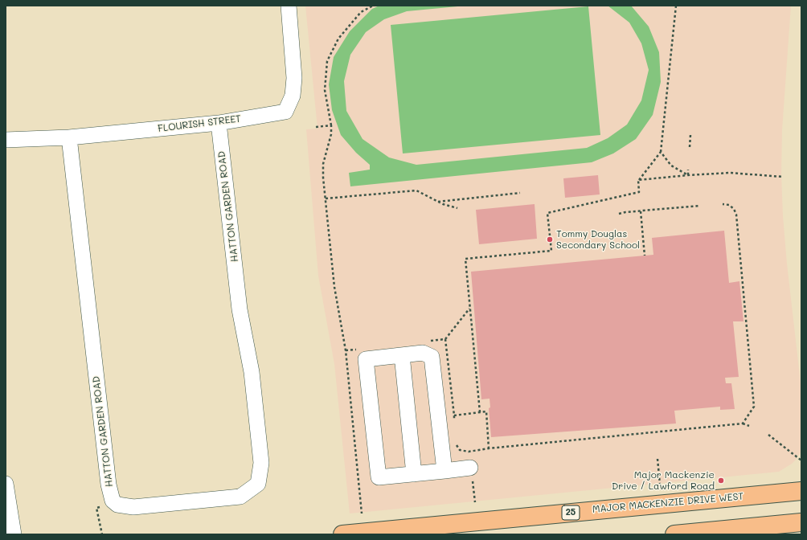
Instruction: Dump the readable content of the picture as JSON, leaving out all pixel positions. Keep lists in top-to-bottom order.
{
  "streets": {
    "main road": ["MAJOR MACKENZIE DRIVE WEST", "25"],
    "street": ["FLOURISH STREET", "HATTON GARDEN ROAD"]
  },
  "crossings": [
    ["FLOURISH STREET", "HATTON GARDEN ROAD"]
  ],
  "places": ["Tommy Douglas Secondary School", "Major Mackenzie Drive / Lawford Road"]
}
